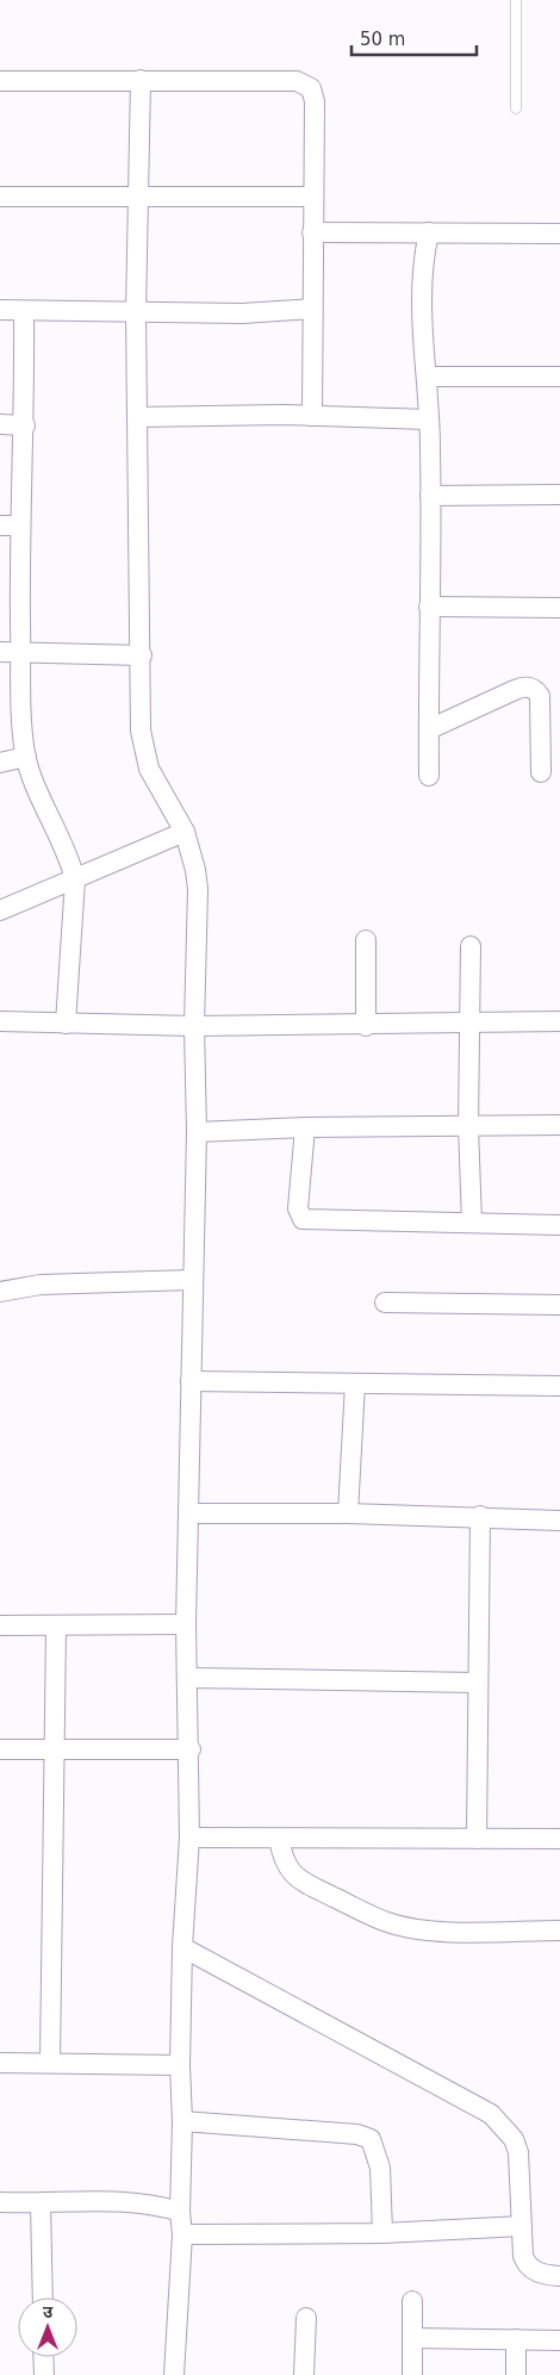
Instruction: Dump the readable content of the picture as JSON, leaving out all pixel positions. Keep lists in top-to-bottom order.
{
  "scale_bar": "50 m",
  "north": "top"
}
